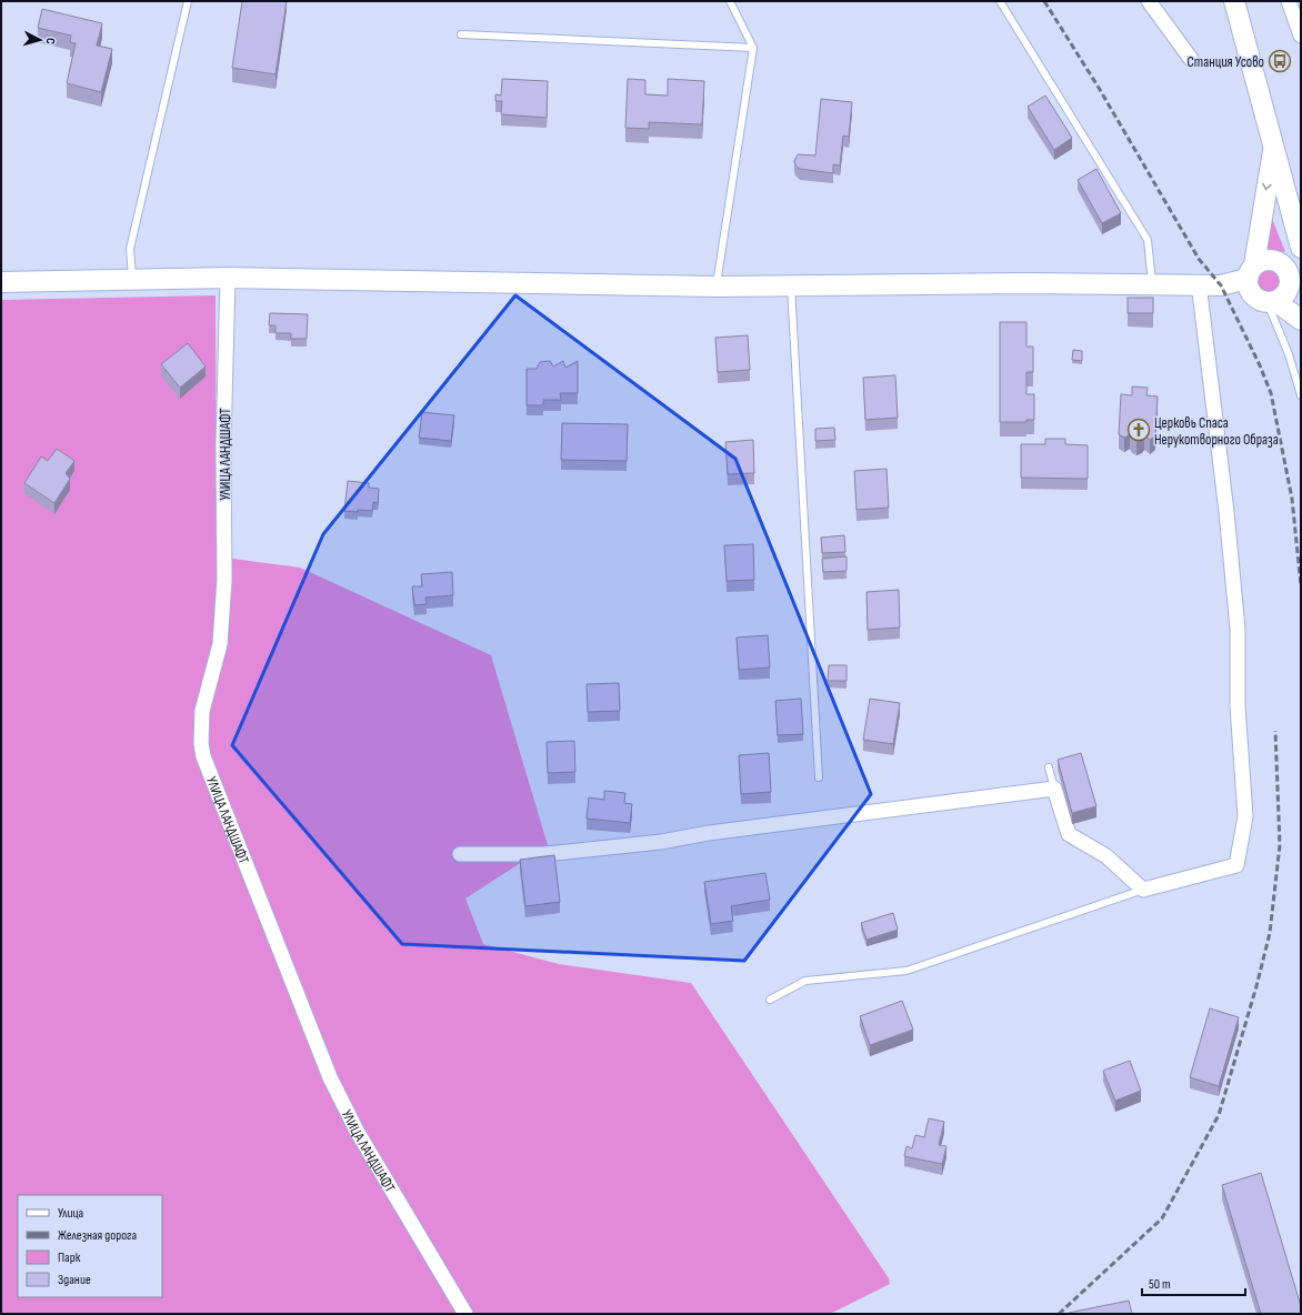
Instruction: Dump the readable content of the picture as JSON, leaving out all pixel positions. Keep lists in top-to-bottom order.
{
  "streets": {
    "street": ["УЛИЦА ЛАНДШАФТ"]
  },
  "places": {
    "bus stop": ["Станция Усово"],
    "church": ["Церковь Спаса Нерукотворного Образа"]
  },
  "legend": [
    "Улица",
    "Железная дорога",
    "Парк",
    "Здание"
  ],
  "scale_bar": "50 m",
  "north": "right"
}
